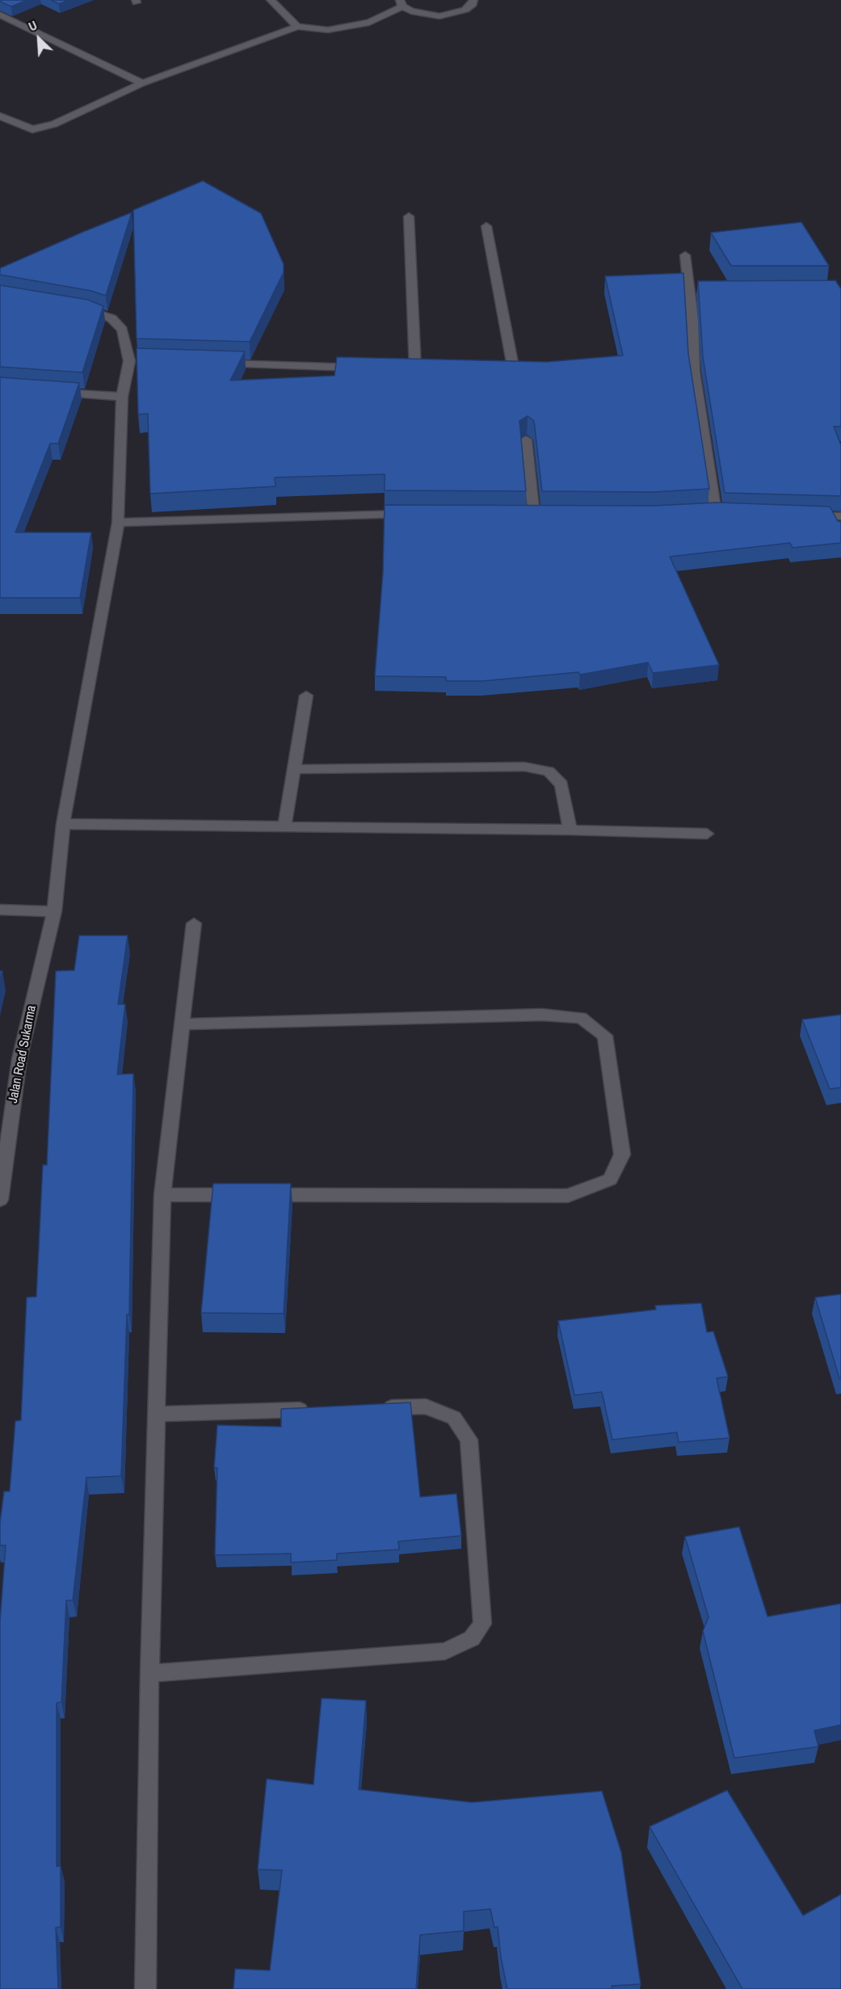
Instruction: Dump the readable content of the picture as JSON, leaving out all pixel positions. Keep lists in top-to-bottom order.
{
  "streets": {
    "street": ["Jalan Road Sukarma"]
  },
  "north": "top left"
}
